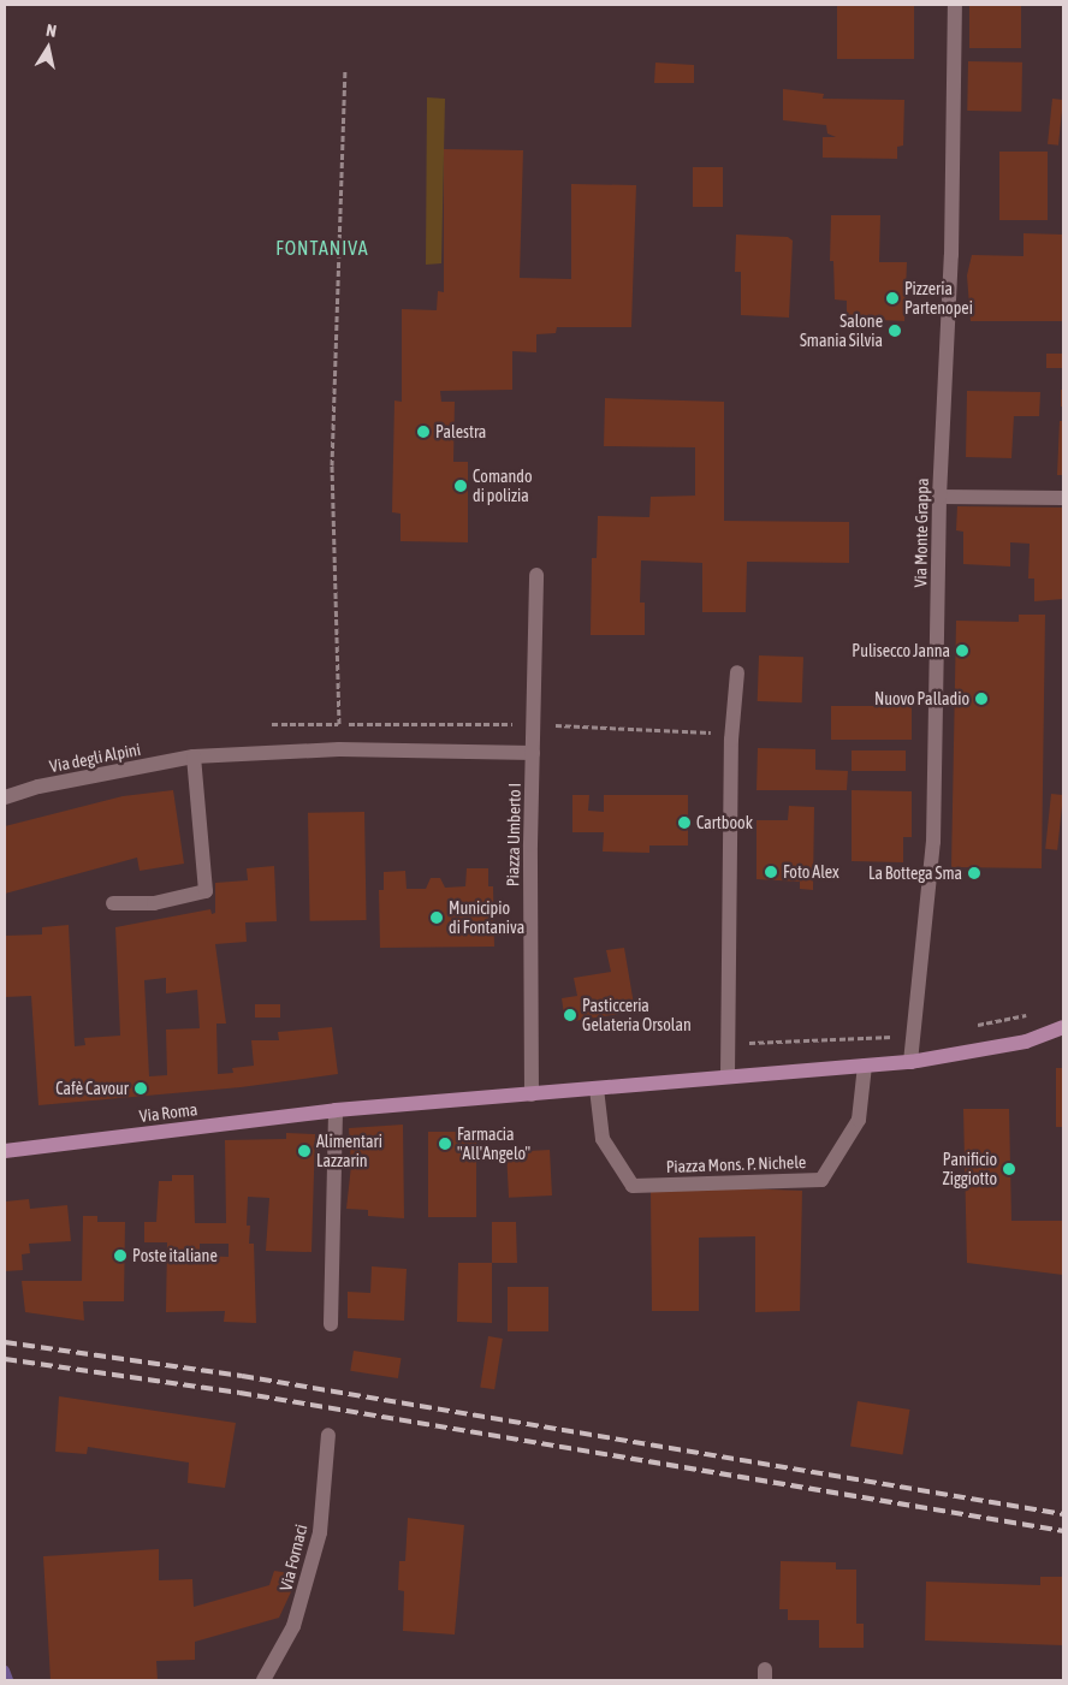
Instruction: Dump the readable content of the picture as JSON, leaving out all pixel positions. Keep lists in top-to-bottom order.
{
  "streets": {
    "main road": ["Via Roma"],
    "street": [
      "Via Monte Grappa",
      "Via degli Alpini",
      "Piazza Umberto I",
      "Piazza Mons. P. Nichele",
      "Via Fornaci"
    ]
  },
  "crossings": [
    ["Via Monte Grappa", "Via Roma"],
    ["Via degli Alpini", "Piazza Umberto I"],
    ["Piazza Umberto I", "Via Roma"],
    ["Via Roma", "Piazza Mons. P. Nichele"]
  ],
  "districts": ["FONTANIVA"],
  "places": [
    "Pizzeria Partenopei",
    "Salone Smania Silvia",
    "Palestra",
    "Comando di polizia",
    "Pulisecco Janna",
    "Nuovo Palladio",
    "Cartbook",
    "Foto Alex",
    "La Bottega Sma",
    "Municipio di Fontaniva",
    "Pasticceria Gelateria Orsolan",
    "Cafè Cavour",
    "Farmacia \"All'Angelo\"",
    "Alimentari Lazzarin",
    "Panificio Ziggiotto",
    "Poste italiane"
  ],
  "north": "top"
}
